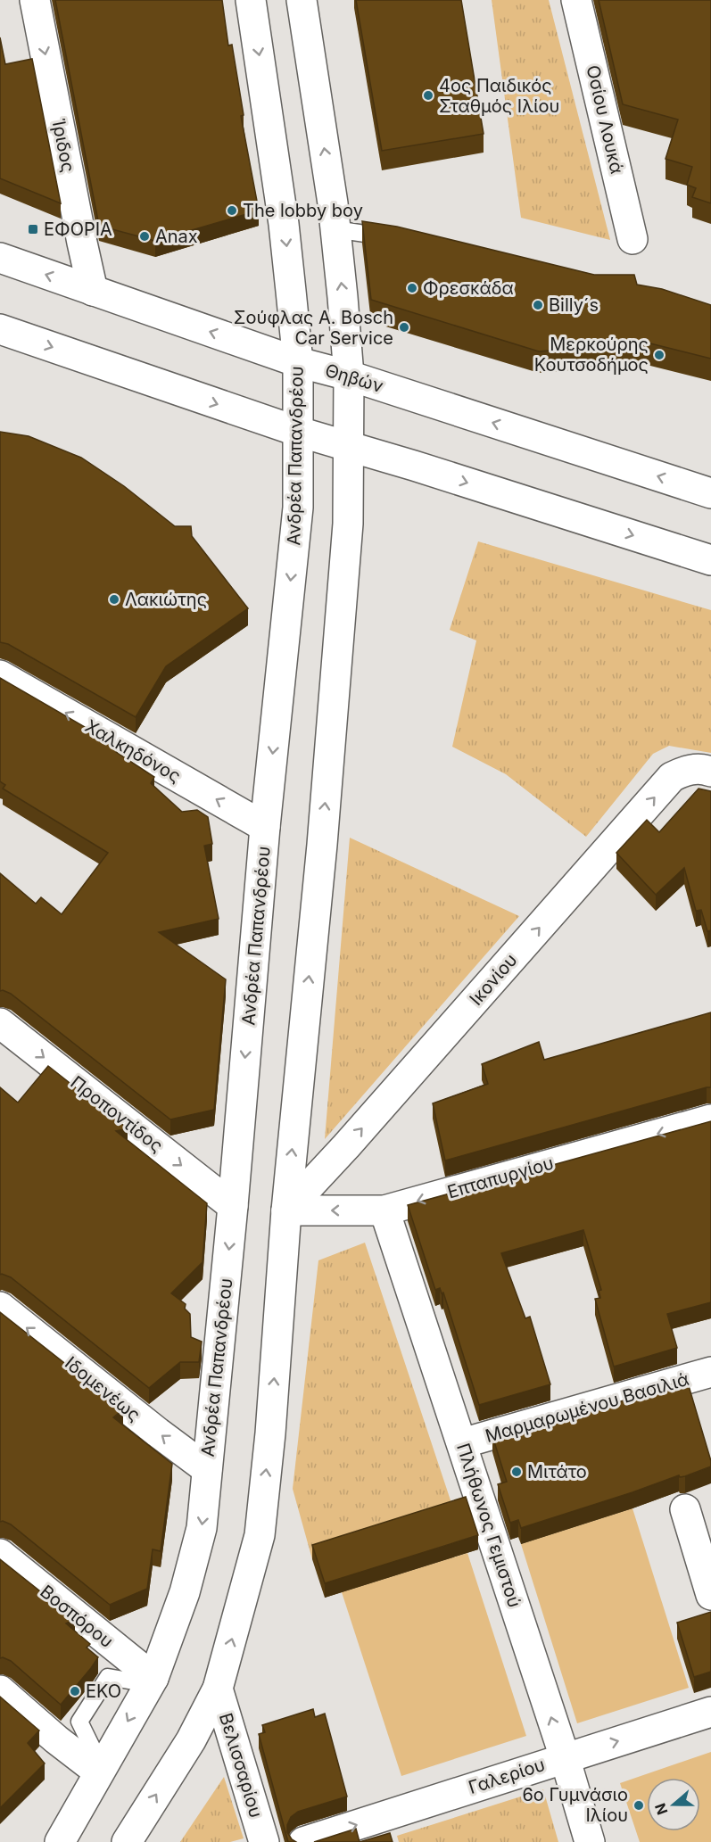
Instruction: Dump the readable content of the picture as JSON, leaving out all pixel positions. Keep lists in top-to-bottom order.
{
  "streets": {
    "main road": [
      "Οσίου Λουκά",
      "Ίριδος",
      "Θηβών",
      "Ανδρέα Παπανδρέου",
      "Χαλκηδόνος",
      "Ικονίου",
      "Προποντίδος",
      "Επταπυργίου",
      "Ιδομενέως",
      "Μαρμαρωμένου Βασιλιά",
      "Πλήθωνος Γεμιστού",
      "Βοσπόρου",
      "Βελισσαρίου",
      "Γαλερίου"
    ]
  },
  "crossings": [
    ["Ίριδος", "Θηβών"],
    ["Θηβών", "Ανδρέα Παπανδρέου"],
    ["Ανδρέα Παπανδρέου", "Χαλκηδόνος"],
    ["Ανδρέα Παπανδρέου", "Προποντίδος"],
    ["Ανδρέα Παπανδρέου", "Ιδομενέως"],
    ["Ανδρέα Παπανδρέου", "Βοσπόρου"],
    ["Ικονίου", "Επταπυργίου"],
    ["Επταπυργίου", "Πλήθωνος Γεμιστού"],
    ["Μαρμαρωμένου Βασιλιά", "Πλήθωνος Γεμιστού"],
    ["Πλήθωνος Γεμιστού", "Γαλερίου"]
  ],
  "one_way": [
    "Χαλκηδόνος",
    "Ικονίου",
    "Προποντίδος",
    "Επταπυργίου",
    "Ιδομενέως",
    "Πλήθωνος Γεμιστού",
    "Γαλερίου"
  ],
  "places": {
    "other": [
      "4ος Παιδικός Σταθμός Ιλίου",
      "The lobby boy",
      "Anax",
      "Φρεσκάδα",
      "Billy´s",
      "Σούφλας Α. Bosch Car Service",
      "Μερκούρης Κουτσοδήμος",
      "Λακιώτης",
      "Μιτάτο",
      "EKO",
      "6ο Γυμνάσιο Ιλίου"
    ],
    "transit": ["ΕΦΟΡΙΑ"]
  },
  "north": "left"
}
